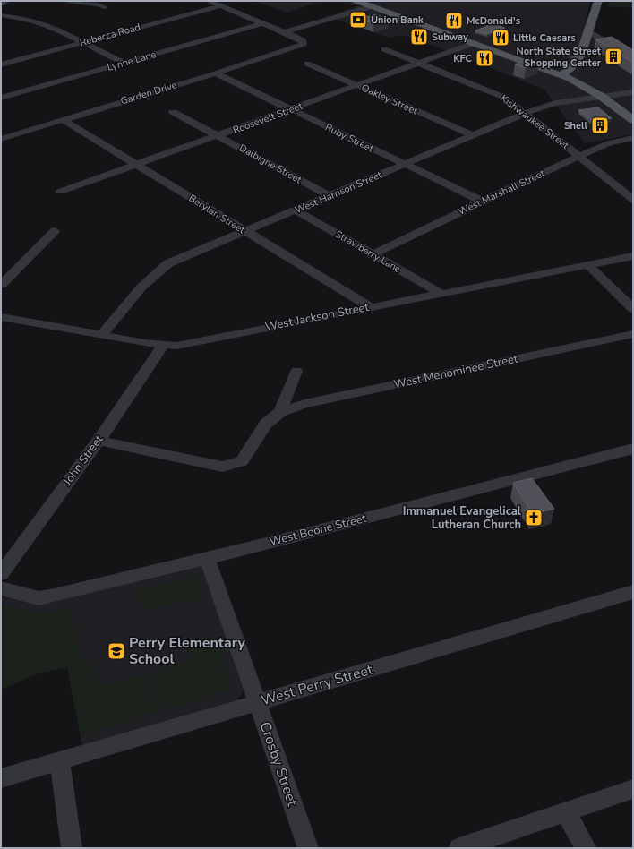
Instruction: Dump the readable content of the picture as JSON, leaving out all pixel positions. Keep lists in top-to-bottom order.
{
  "streets": {
    "street": [
      "Rebecca Road",
      "Lynne Lane",
      "Garden Drive",
      "Oakley Street",
      "Roosevelt Street",
      "Kishwaukee Street",
      "Ruby Street",
      "Dalbigne Street",
      "West Harrison Street",
      "West Marshall Street",
      "Berylan Street",
      "Strawberry Lane",
      "West Jackson Street",
      "West Menominee Street",
      "John Street",
      "West Boone Street",
      "West Perry Street",
      "Crosby Street"
    ]
  },
  "crossings": [
    ["Garden Drive", "Ruby Street"],
    ["Garden Drive", "Berylan Street"],
    ["Oakley Street", "Roosevelt Street"],
    ["Oakley Street", "West Harrison Street"],
    ["Roosevelt Street", "Kishwaukee Street"],
    ["Roosevelt Street", "Ruby Street"],
    ["Roosevelt Street", "Dalbigne Street"],
    ["Roosevelt Street", "Berylan Street"],
    ["Kishwaukee Street", "West Harrison Street"],
    ["Kishwaukee Street", "West Marshall Street"],
    ["Ruby Street", "West Harrison Street"],
    ["Ruby Street", "West Marshall Street"],
    ["Dalbigne Street", "West Harrison Street"],
    ["West Harrison Street", "Berylan Street"],
    ["West Harrison Street", "Strawberry Lane"],
    ["West Harrison Street", "West Jackson Street"],
    ["West Marshall Street", "Strawberry Lane"],
    ["Berylan Street", "West Jackson Street"],
    ["Strawberry Lane", "West Jackson Street"],
    ["West Jackson Street", "John Street"],
    ["West Boone Street", "Crosby Street"],
    ["West Perry Street", "Crosby Street"]
  ],
  "places": {
    "bank": ["Union Bank"],
    "restaurant": [
      "McDonald's",
      "Subway",
      "Little Caesars",
      "KFC"
    ],
    "building": ["North State Street Shopping Center", "Shell"],
    "church": ["Immanuel Evangelical Lutheran Church"],
    "school or university": ["Perry Elementary School"]
  }
}
